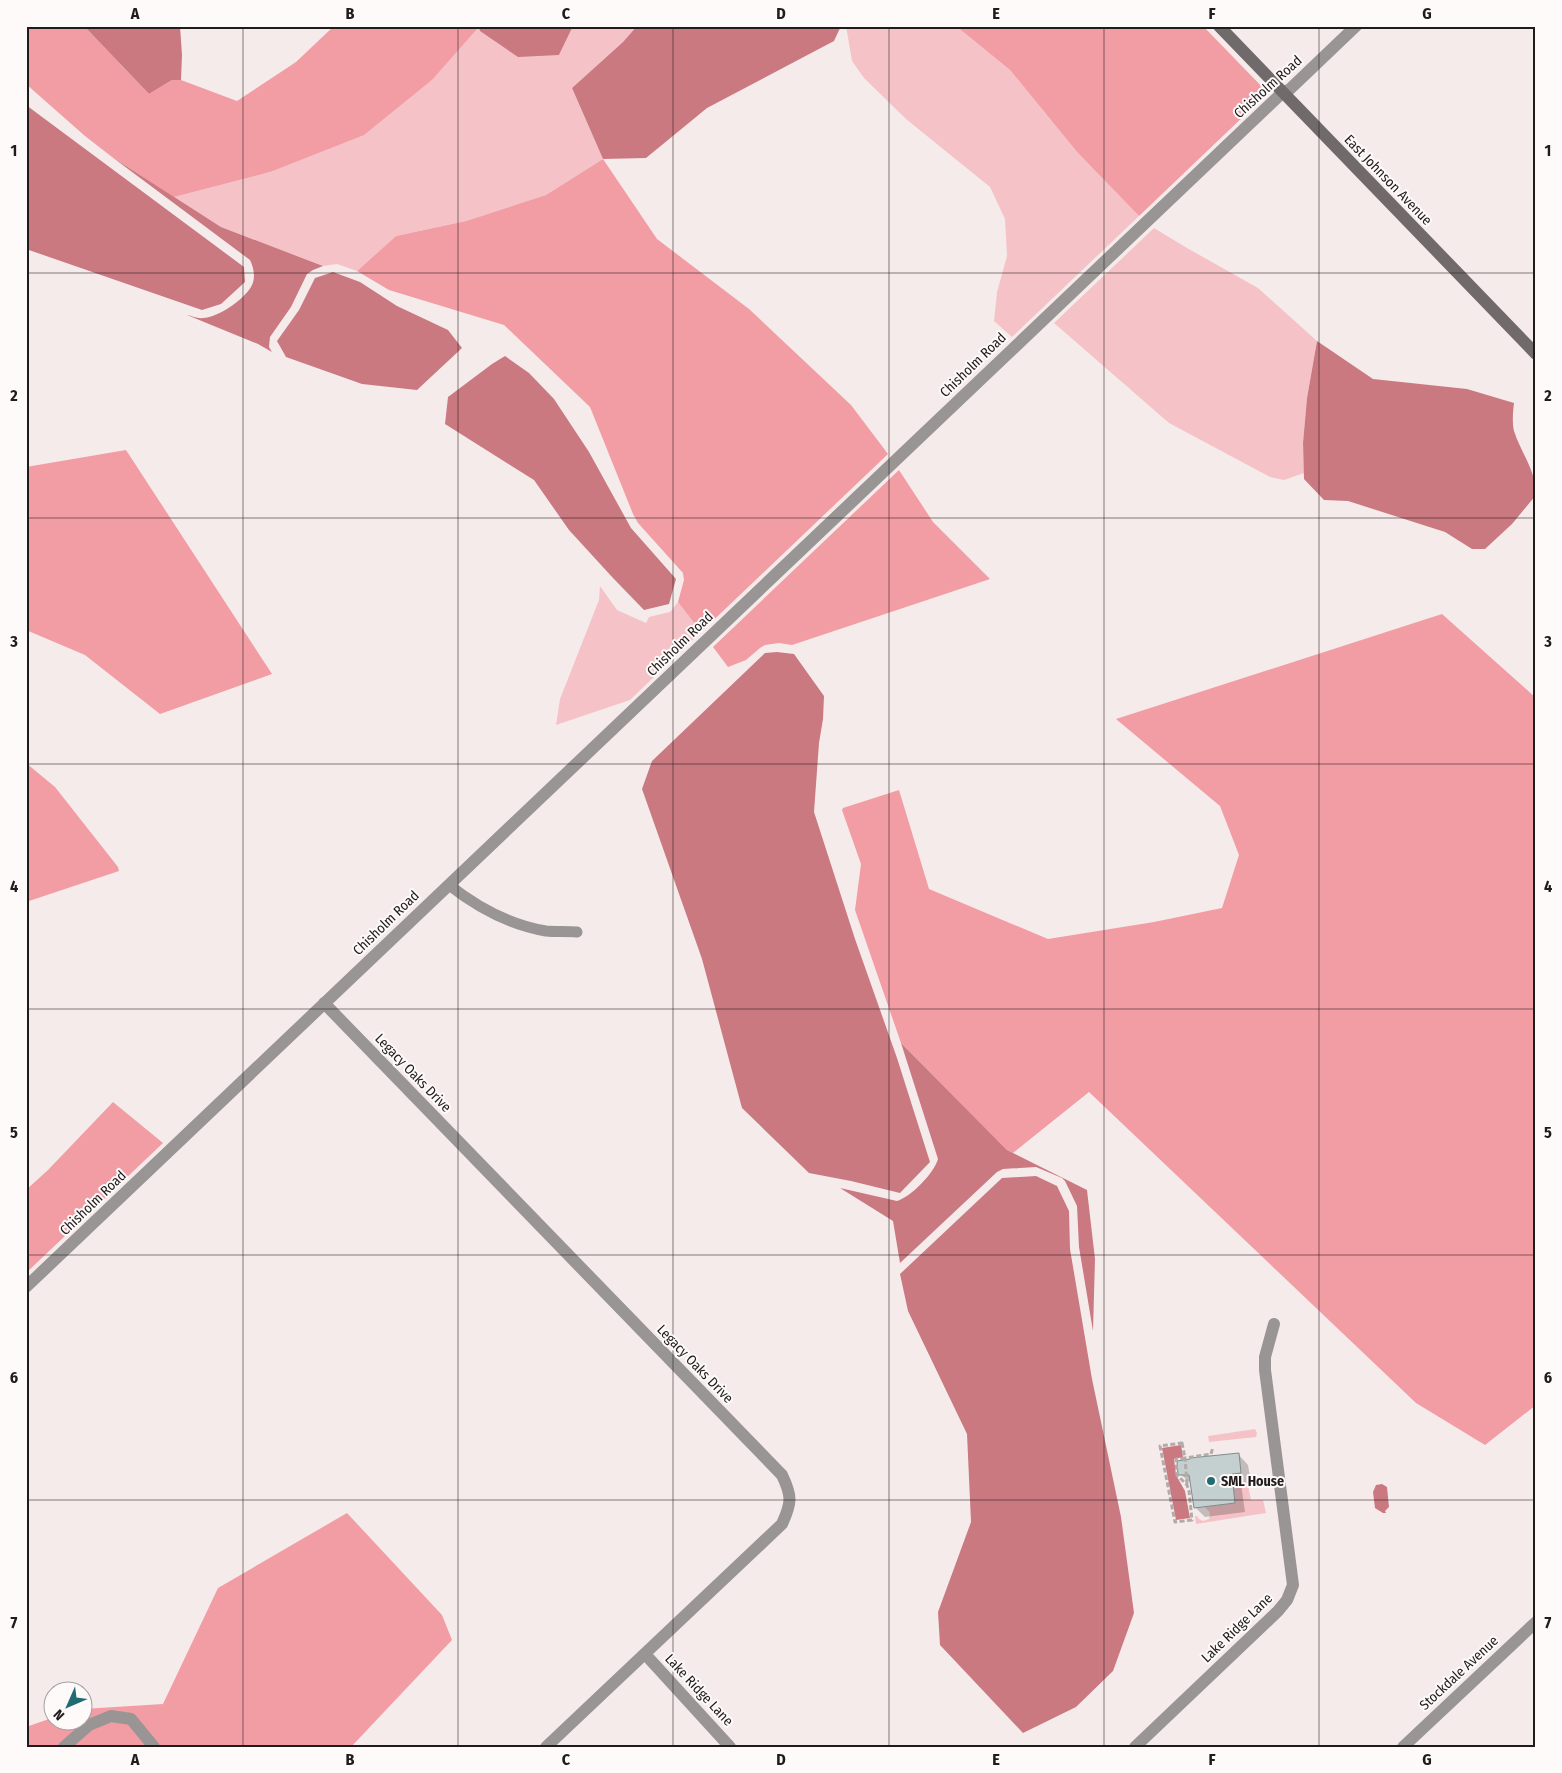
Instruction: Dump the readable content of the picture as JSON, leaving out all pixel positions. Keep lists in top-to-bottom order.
{
  "streets": {
    "main road": ["East Johnson Avenue"],
    "street": [
      "Chisholm Road",
      "Legacy Oaks Drive",
      "Lake Ridge Lane",
      "Stockdale Avenue"
    ]
  },
  "crossings": [
    ["Chisholm Road", "East Johnson Avenue"],
    ["Chisholm Road", "Legacy Oaks Drive"],
    ["Legacy Oaks Drive", "Lake Ridge Lane"]
  ],
  "places": ["SML House"],
  "north": "bottom left",
  "grid": {
    "columns": [
      "A",
      "B",
      "C",
      "D",
      "E",
      "F",
      "G"
    ],
    "rows": [
      "1",
      "2",
      "3",
      "4",
      "5",
      "6",
      "7"
    ]
  }
}
